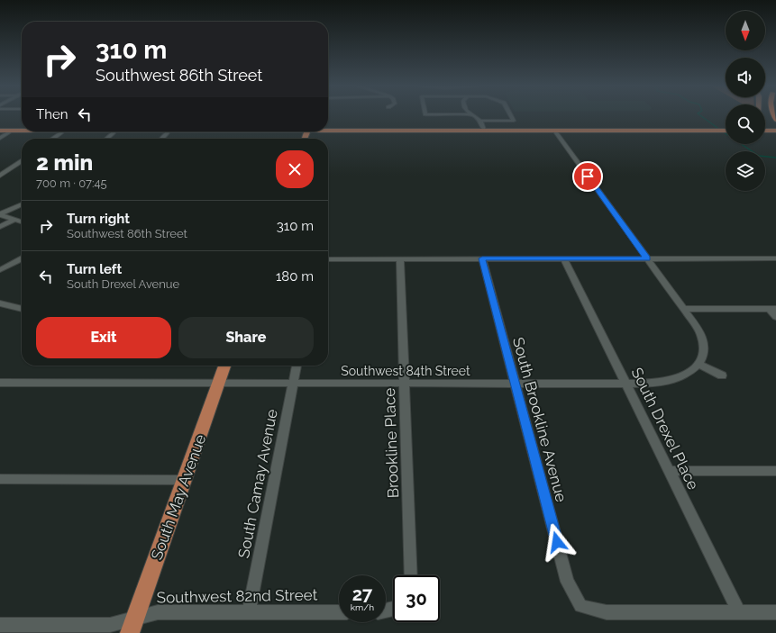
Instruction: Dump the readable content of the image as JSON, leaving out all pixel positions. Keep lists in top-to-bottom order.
{
  "streets": {
    "main road": ["South May Avenue"],
    "street": [
      "Southwest 84th Street",
      "South Brookline Avenue",
      "South Drexel Place",
      "Brookline Place",
      "South Camay Avenue",
      "Southwest 82nd Street"
    ]
  },
  "crossings": [
    ["Southwest 84th Street", "South Brookline Avenue"],
    ["Southwest 84th Street", "South Drexel Place"],
    ["Southwest 84th Street", "Brookline Place"],
    ["Southwest 84th Street", "South Camay Avenue"],
    ["Southwest 84th Street", "South May Avenue"],
    ["South Brookline Avenue", "South Drexel Place"],
    ["South Camay Avenue", "Southwest 82nd Street"],
    ["South May Avenue", "Southwest 82nd Street"]
  ],
  "north": "bottom",
  "page": {
    "turn": ["310 m", "Southwest 86th Street"],
    "then": "Then",
    "heading": ["2 min", "700 m · 07:45"],
    "list": [
      {
        "name": "Turn right",
        "note": "Southwest 86th Street",
        "value": "310 m"
      },
      {
        "name": "Turn left",
        "note": "South Drexel Avenue",
        "value": "180 m"
      }
    ],
    "buttons": ["Exit", "Share"],
    "speed": "27 km/h",
    "limit": "30"
  }
}
